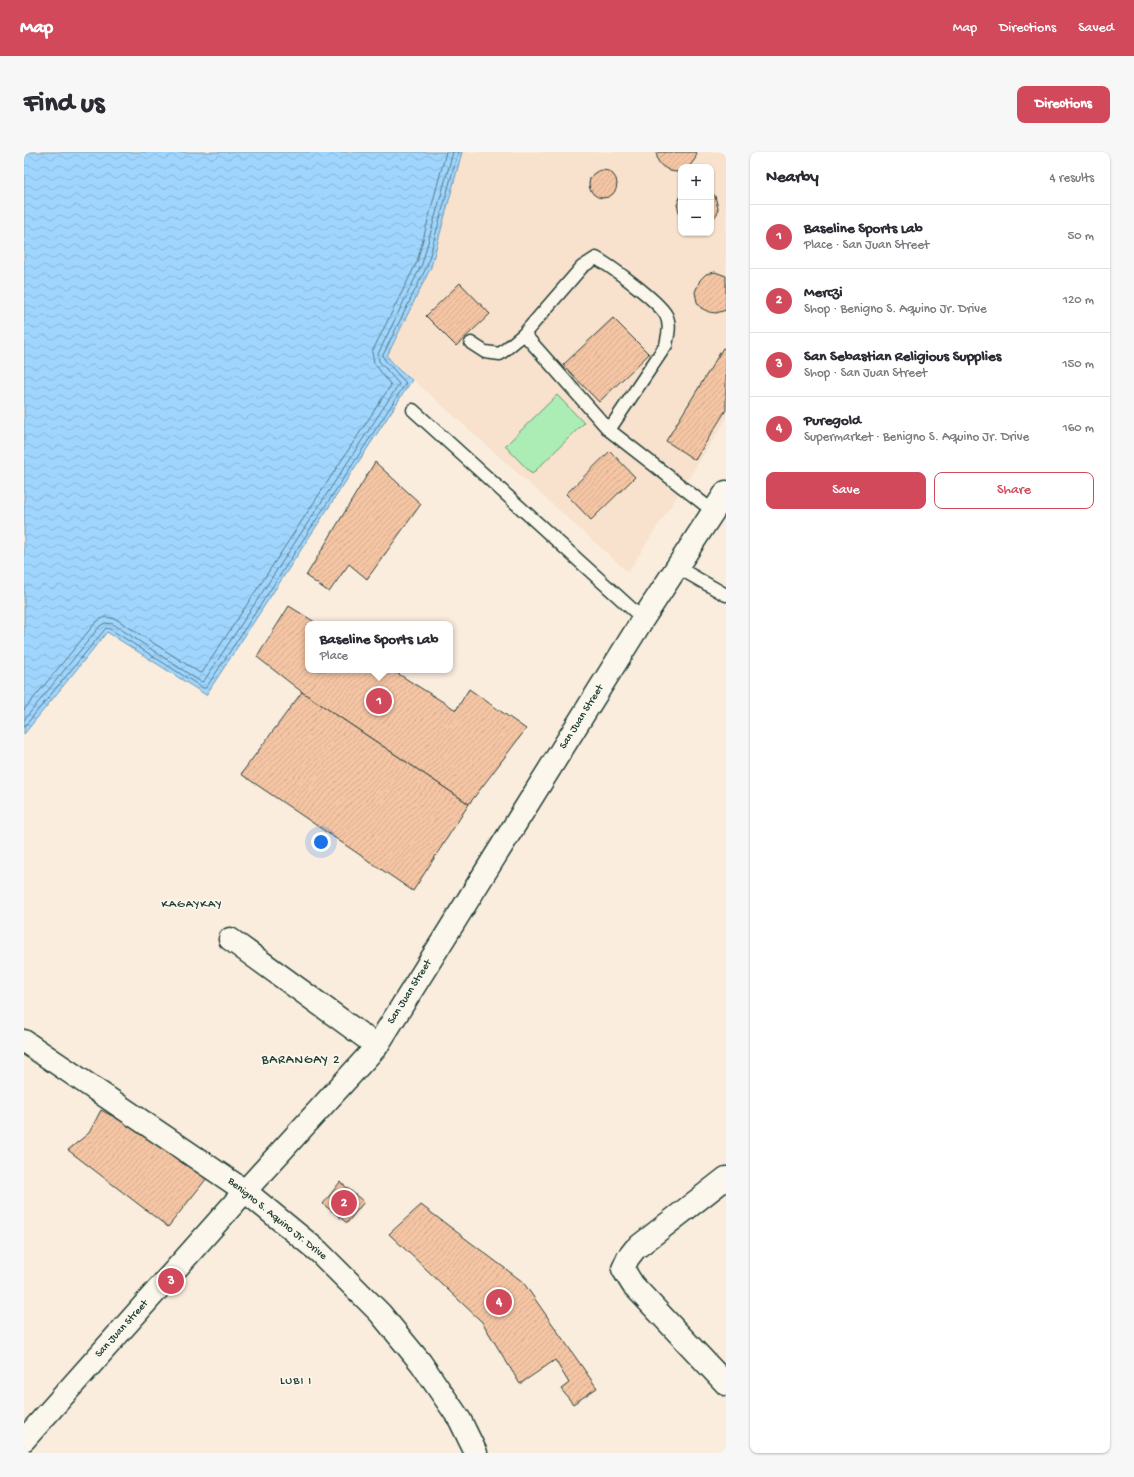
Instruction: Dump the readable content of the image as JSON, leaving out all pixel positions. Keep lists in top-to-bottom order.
{
  "streets": {
    "main road": ["San Juan Street", "Benigno S. Aquino Jr. Drive"]
  },
  "crossings": [
    ["San Juan Street", "Benigno S. Aquino Jr. Drive"]
  ],
  "districts": ["KAGAYKAY", "BARANGAY 2", "LUBI I"],
  "page": {
    "header": "Map",
    "nav": ["Map", "Directions", "Saved"],
    "buttons": [
      "Directions",
      ["Save", "Share"]
    ],
    "title": "Find us",
    "heading": ["Nearby", "4 results"],
    "map_buttons": ["+", "−"],
    "list": [
      {
        "mark": "1",
        "name": "Baseline Sports Lab",
        "note": "Place · San Juan Street",
        "value": "50 m"
      },
      {
        "mark": "2",
        "name": "Merczi",
        "note": "Shop · Benigno S. Aquino Jr. Drive",
        "value": "120 m"
      },
      {
        "mark": "3",
        "name": "San Sebastian Religious Supplies",
        "note": "Shop · San Juan Street",
        "value": "150 m"
      },
      {
        "mark": "4",
        "name": "Puregold",
        "note": "Supermarket · Benigno S. Aquino Jr. Drive",
        "value": "160 m"
      }
    ],
    "popup": ["Baseline Sports Lab", "Place"],
    "pins": [
      "1",
      "2",
      "3",
      "4"
    ]
  }
}
